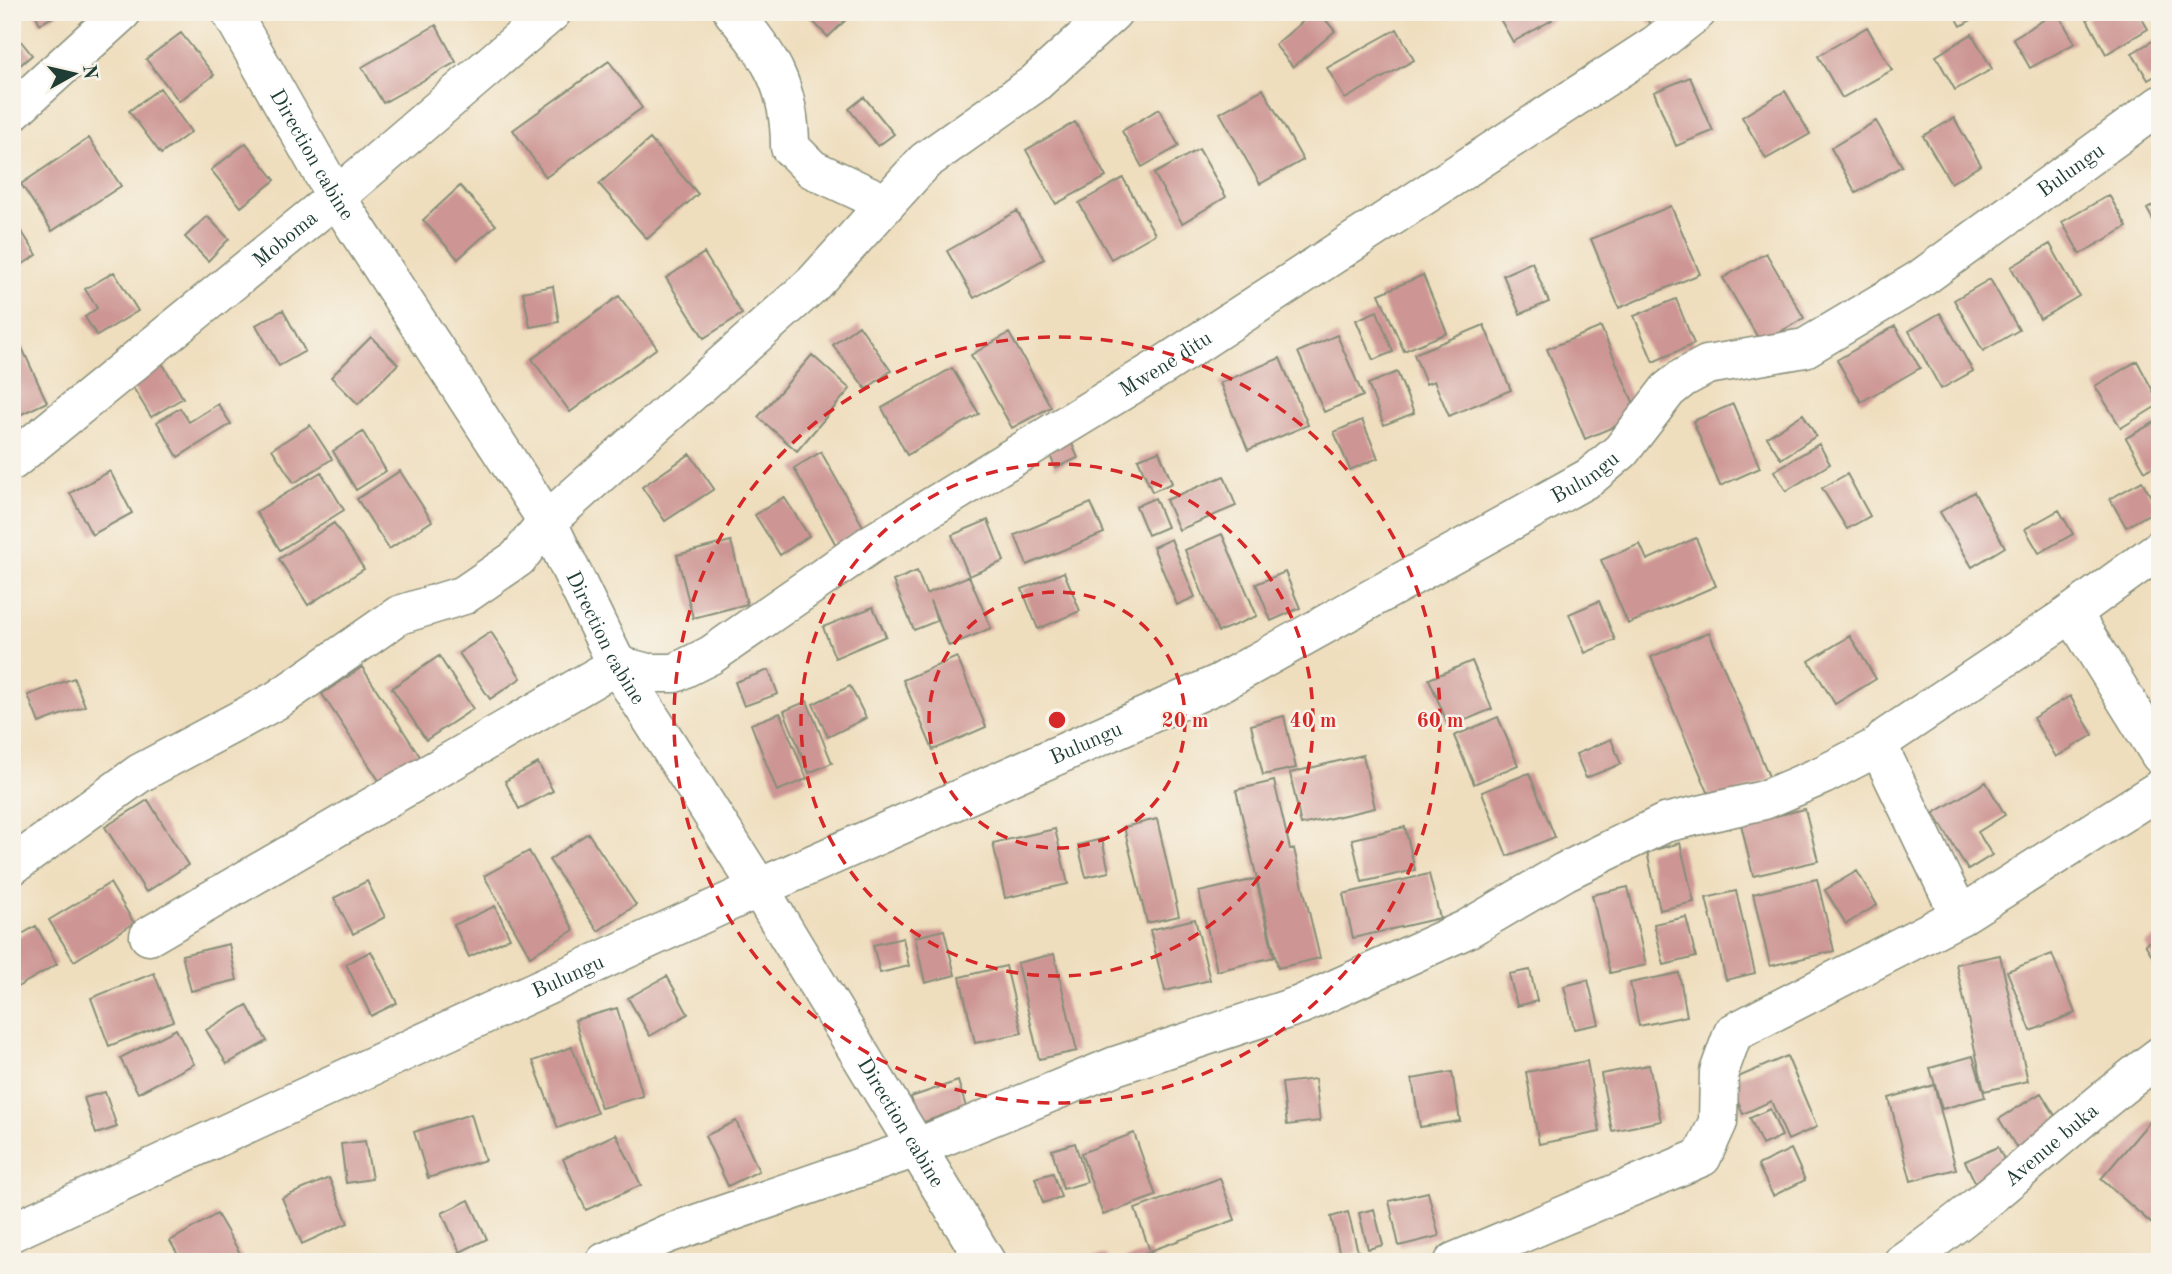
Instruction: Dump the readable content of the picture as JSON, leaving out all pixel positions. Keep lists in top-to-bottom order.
{
  "streets": {
    "street": [
      "Direction cabine",
      "Bulungu",
      "Moboma",
      "Mwene ditu",
      "Avenue buka"
    ]
  },
  "crossings": [
    ["Direction cabine", "Bulungu"],
    ["Direction cabine", "Moboma"],
    ["Direction cabine", "Mwene ditu"]
  ],
  "north": "right",
  "rings": ["20 m", "40 m", "60 m"]
}
